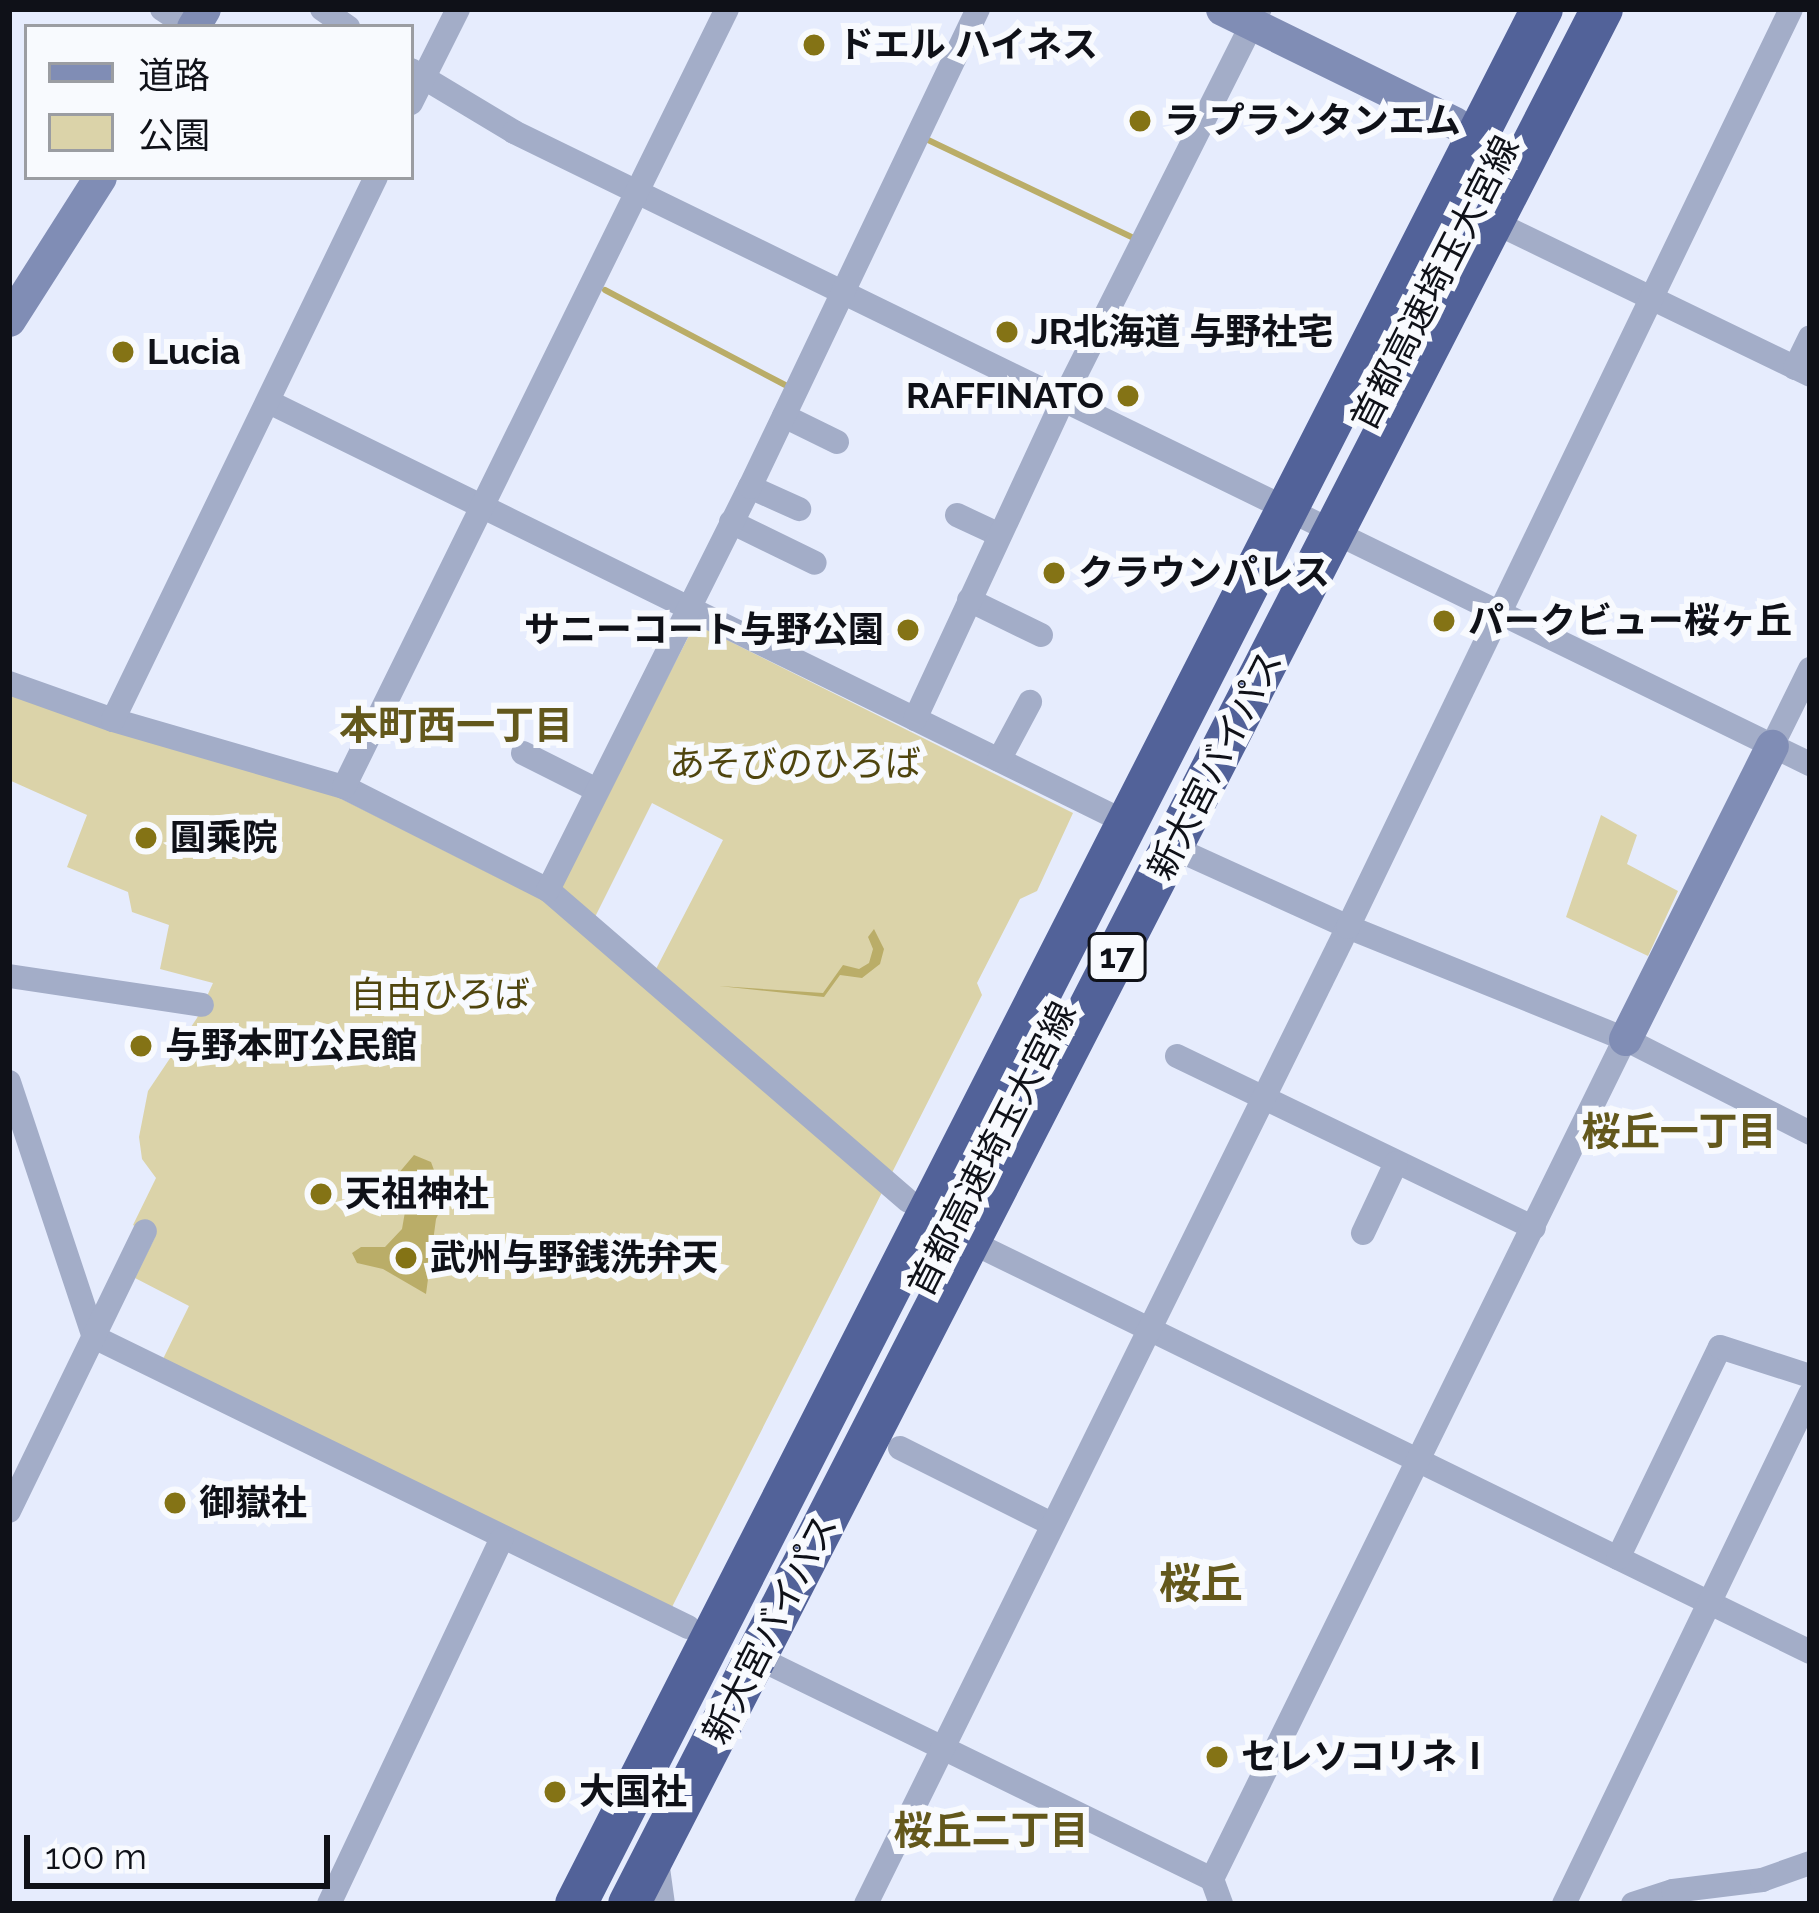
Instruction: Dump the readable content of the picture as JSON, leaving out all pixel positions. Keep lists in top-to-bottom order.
{
  "streets": {
    "highway": ["首都高速埼玉大宮線", "新大宮バイパス", "17"]
  },
  "districts": [
    "本町西一丁目",
    "桜丘一丁目",
    "桜丘",
    "桜丘二丁目"
  ],
  "parks": ["あそびのひろば", "自由ひろば"],
  "places": [
    "ドエル ハイネス",
    "ラ プランタンエム",
    "JR北海道 与野社宅",
    "Lucia",
    "RAFFINATO",
    "クラウンパレス",
    "パークビュー桜ヶ丘",
    "サニーコート与野公園",
    "圓乘院",
    "与野本町公民館",
    "天祖神社",
    "武州与野銭洗弁天",
    "御嶽社",
    "セレソコリネⅠ",
    "大国社"
  ],
  "legend": ["道路", "公園"],
  "scale_bar": "100 m"
}
